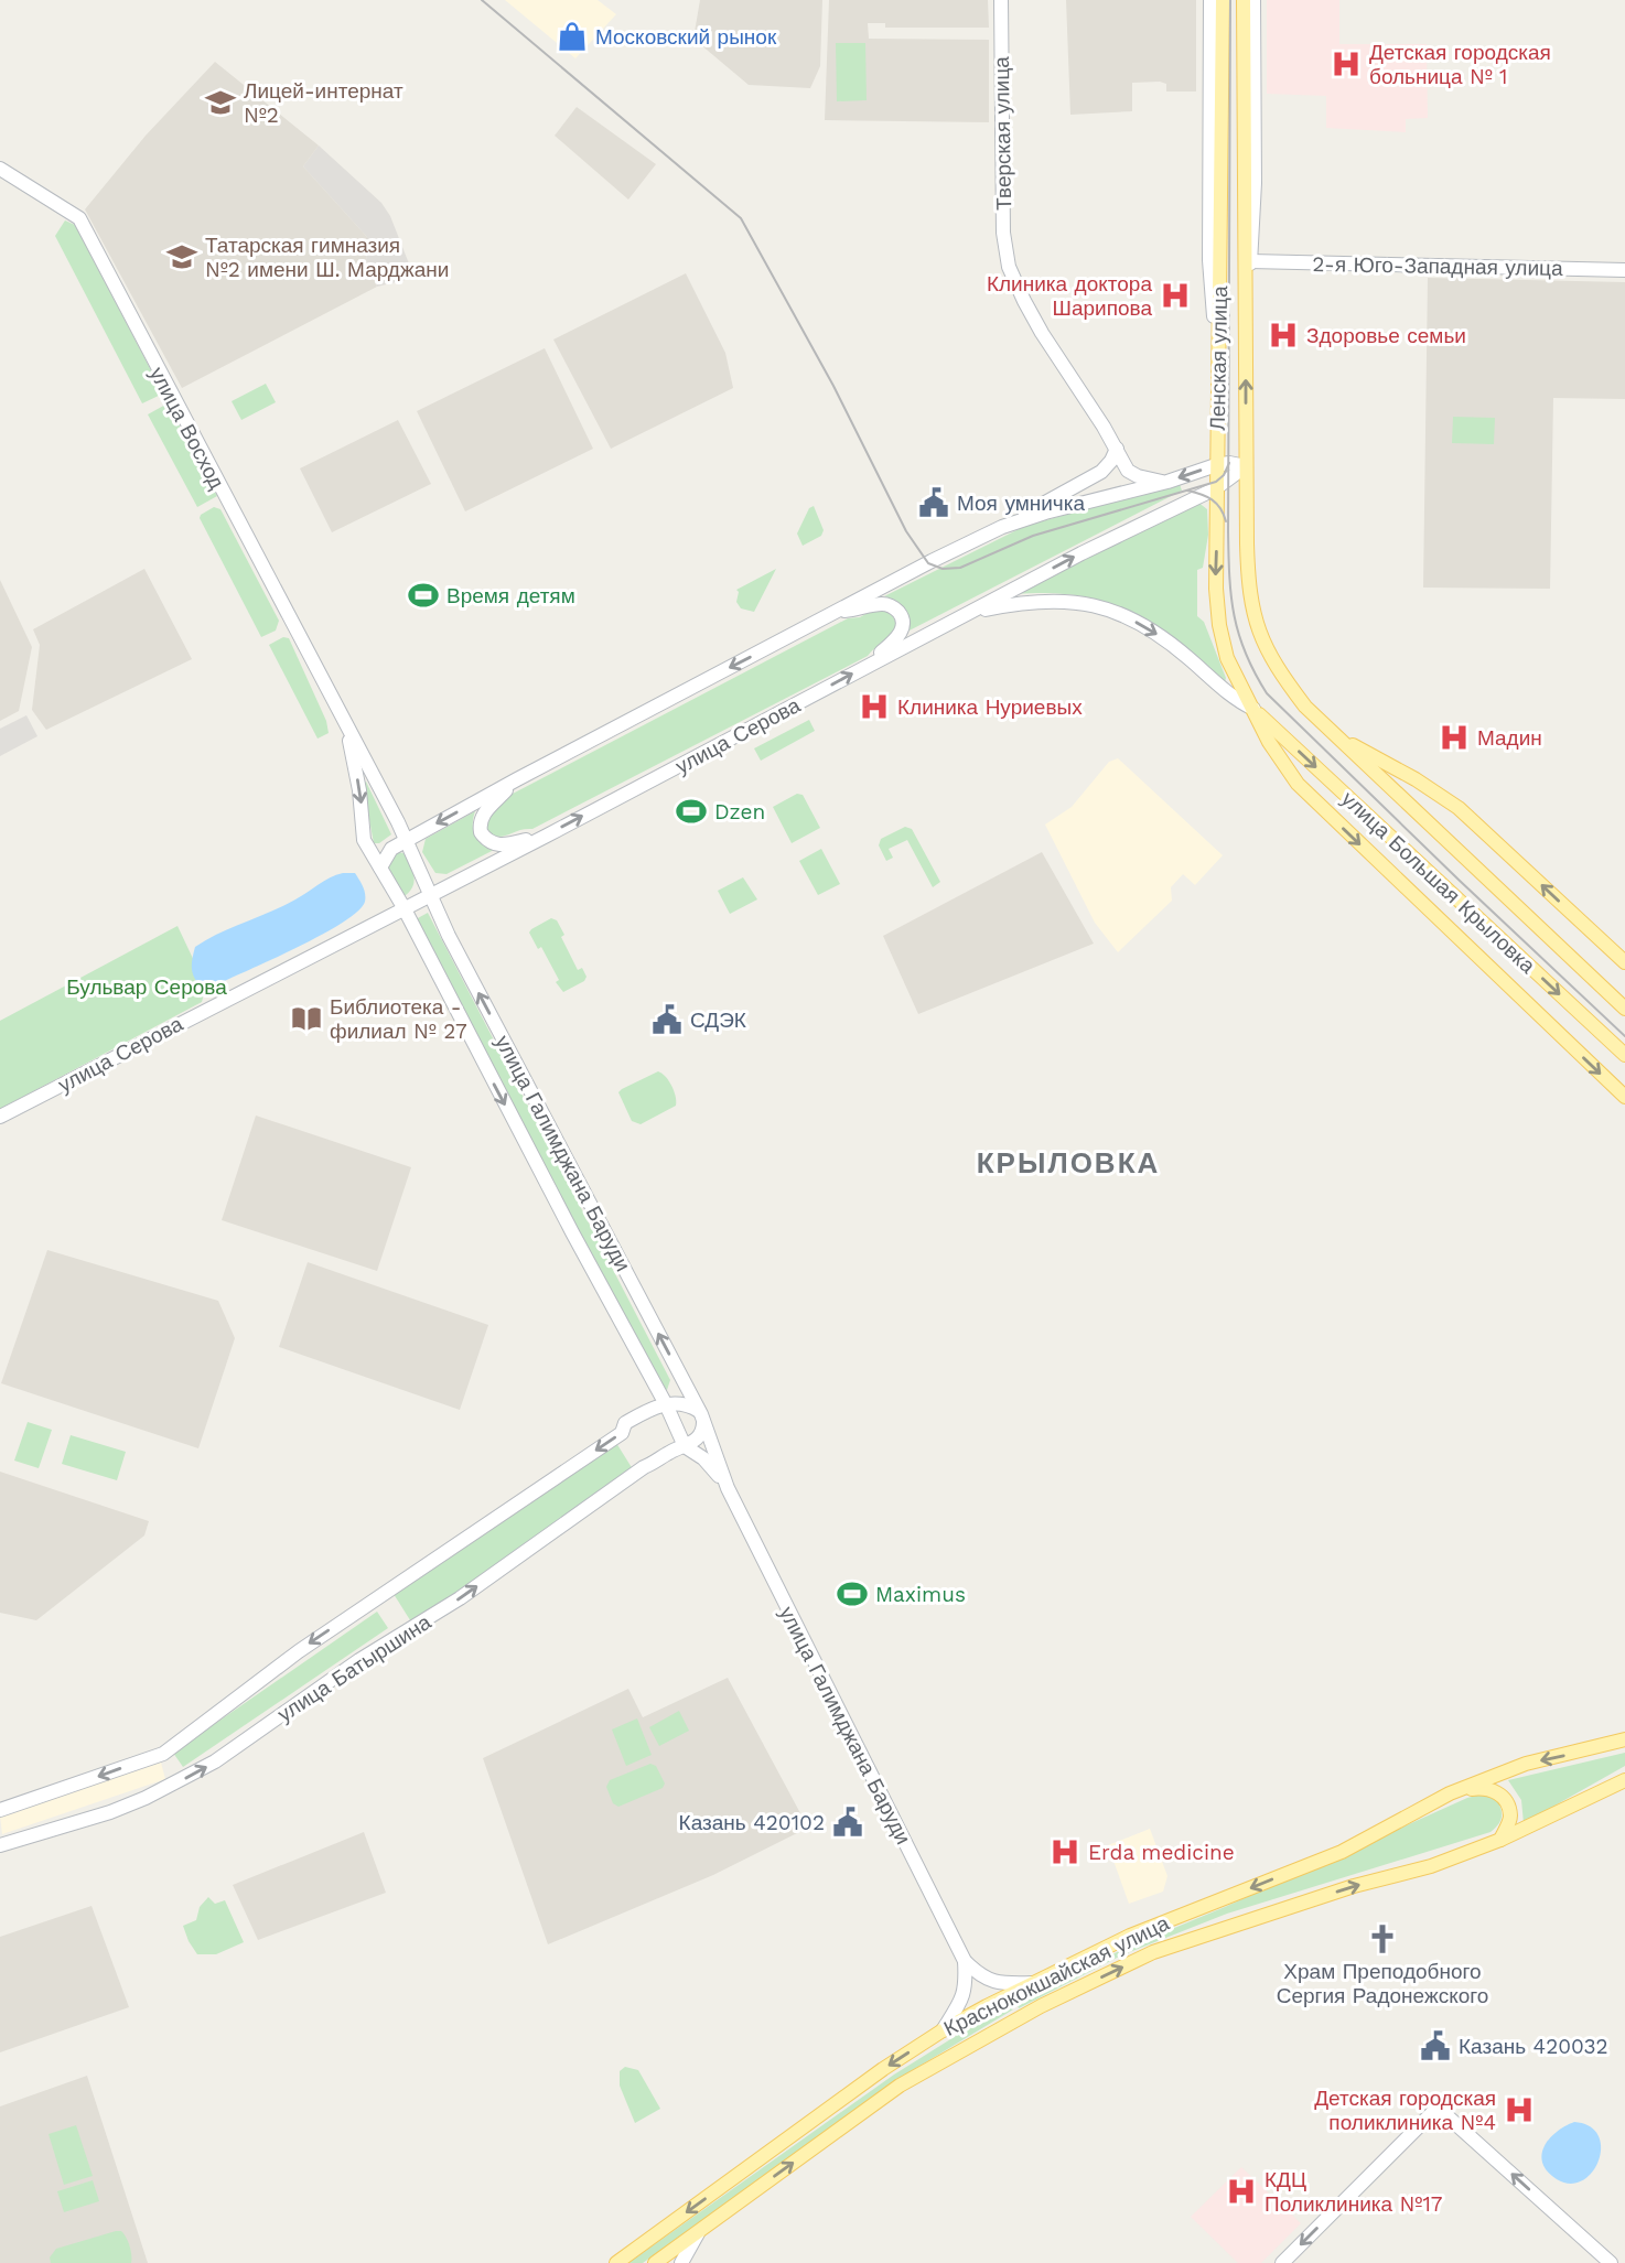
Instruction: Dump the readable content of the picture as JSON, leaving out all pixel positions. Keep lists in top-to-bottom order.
{
  "streets": {
    "main road": ["Ленская улица", "улица Большая Крыловка", "Краснококшайская улица"],
    "street": [
      "Тверская улица",
      "2-я Юго-Западная улица",
      "улица Восход",
      "улица Серова",
      "улица Галимджана Баруди",
      "улица Батыршина"
    ]
  },
  "crossings": [
    ["Ленская улица", "улица Серова"],
    ["Ленская улица", "улица Большая Крыловка"],
    ["улица Восход", "улица Серова"],
    ["улица Восход", "улица Галимджана Баруди"],
    ["улица Серова", "улица Галимджана Баруди"],
    ["улица Галимджана Баруди", "улица Батыршина"],
    ["улица Галимджана Баруди", "Краснококшайская улица"]
  ],
  "districts": ["КРЫЛОВКА"],
  "parks": ["Бульвар Серова"],
  "places": {
    "shop": ["Московский рынок"],
    "hospital": [
      "Детская городская больница № 1",
      "Клиника доктора Шарипова",
      "Здоровье семьи",
      "Клиника Нуриевых",
      "Мадин",
      "Erda medicine",
      "Детская городская поликлиника №4",
      "КДЦ Поликлиника №17"
    ],
    "school or university": ["Лицей-интернат №2", "Татарская гимназия №2 имени Ш. Марджани"],
    "public building": [
      "Моя умничка",
      "СДЭК",
      "Казань 420102",
      "Казань 420032"
    ],
    "sports": ["Время детям", "Dzen", "Maximus"],
    "library": ["Библиотека - филиал № 27"],
    "church": ["Храм Преподобного Сергия Радонежского"]
  }
}
